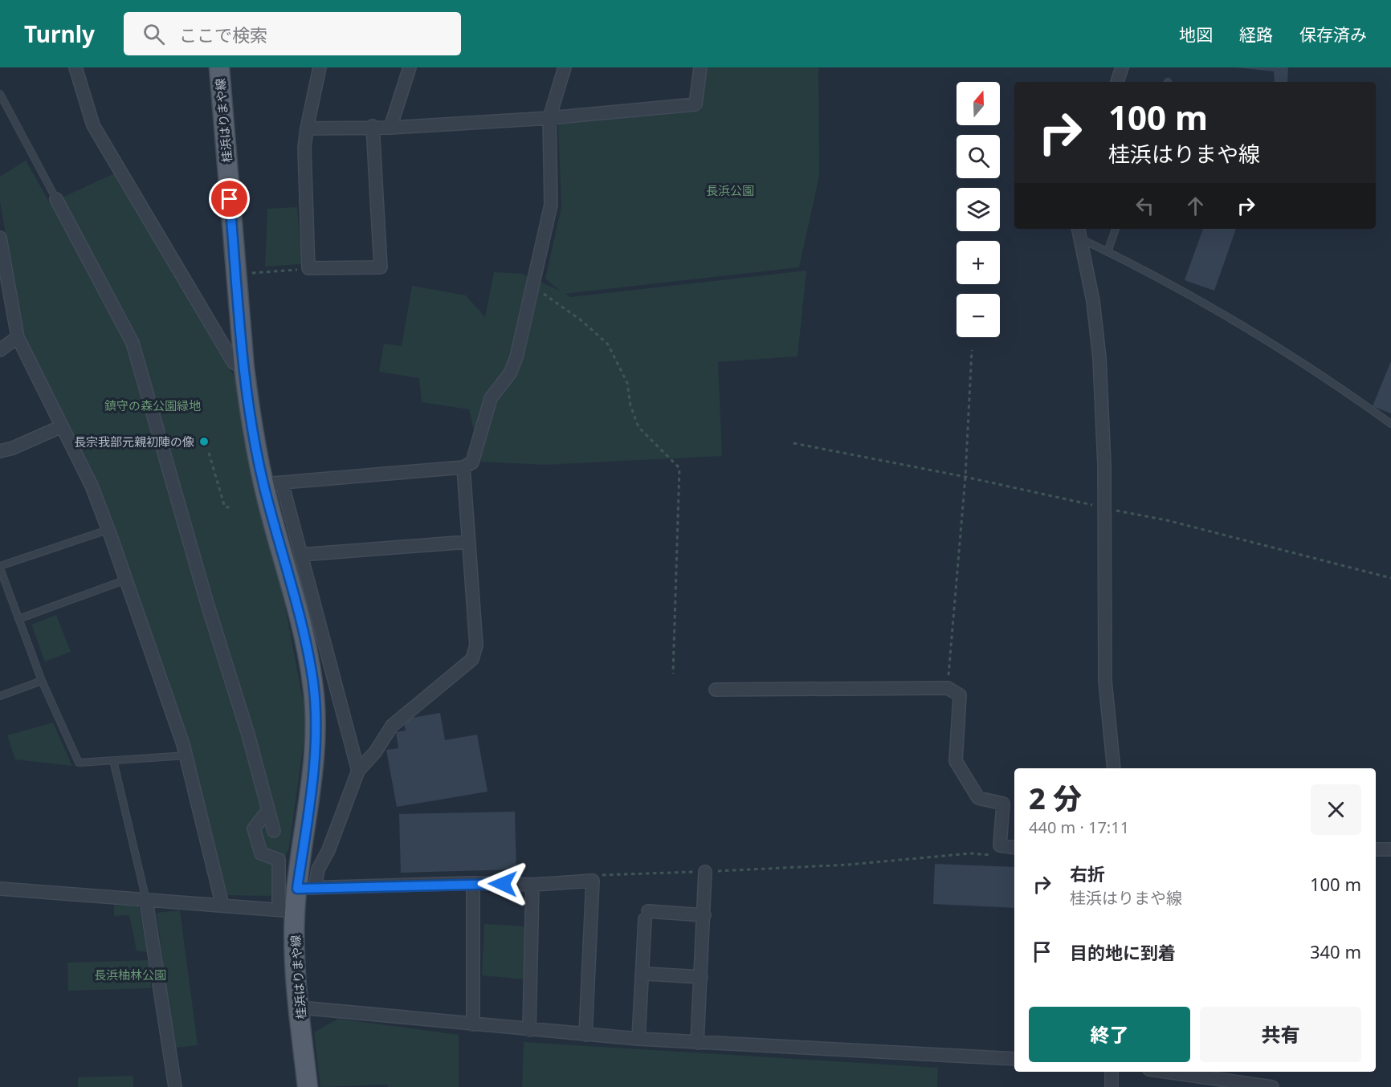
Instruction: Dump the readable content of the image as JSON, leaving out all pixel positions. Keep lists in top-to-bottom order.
{
  "streets": {
    "main road": ["桂浜はりまや線"]
  },
  "parks": ["長浜公園", "鎮守の森公園緑地", "長浜柚林公園"],
  "places": ["長宗我部元親初陣の像"],
  "north": "top",
  "page": {
    "header": "Turnly",
    "search": "ここで検索",
    "nav": ["地図", "経路", "保存済み"],
    "map_buttons": ["+", "−"],
    "turn": ["100 m", "桂浜はりまや線"],
    "heading": ["2 分", "440 m · 17:11"],
    "list": [
      {
        "name": "右折",
        "note": "桂浜はりまや線",
        "value": "100 m"
      },
      {
        "name": "目的地に到着",
        "value": "340 m"
      }
    ],
    "buttons": ["終了", "共有"]
  }
}
